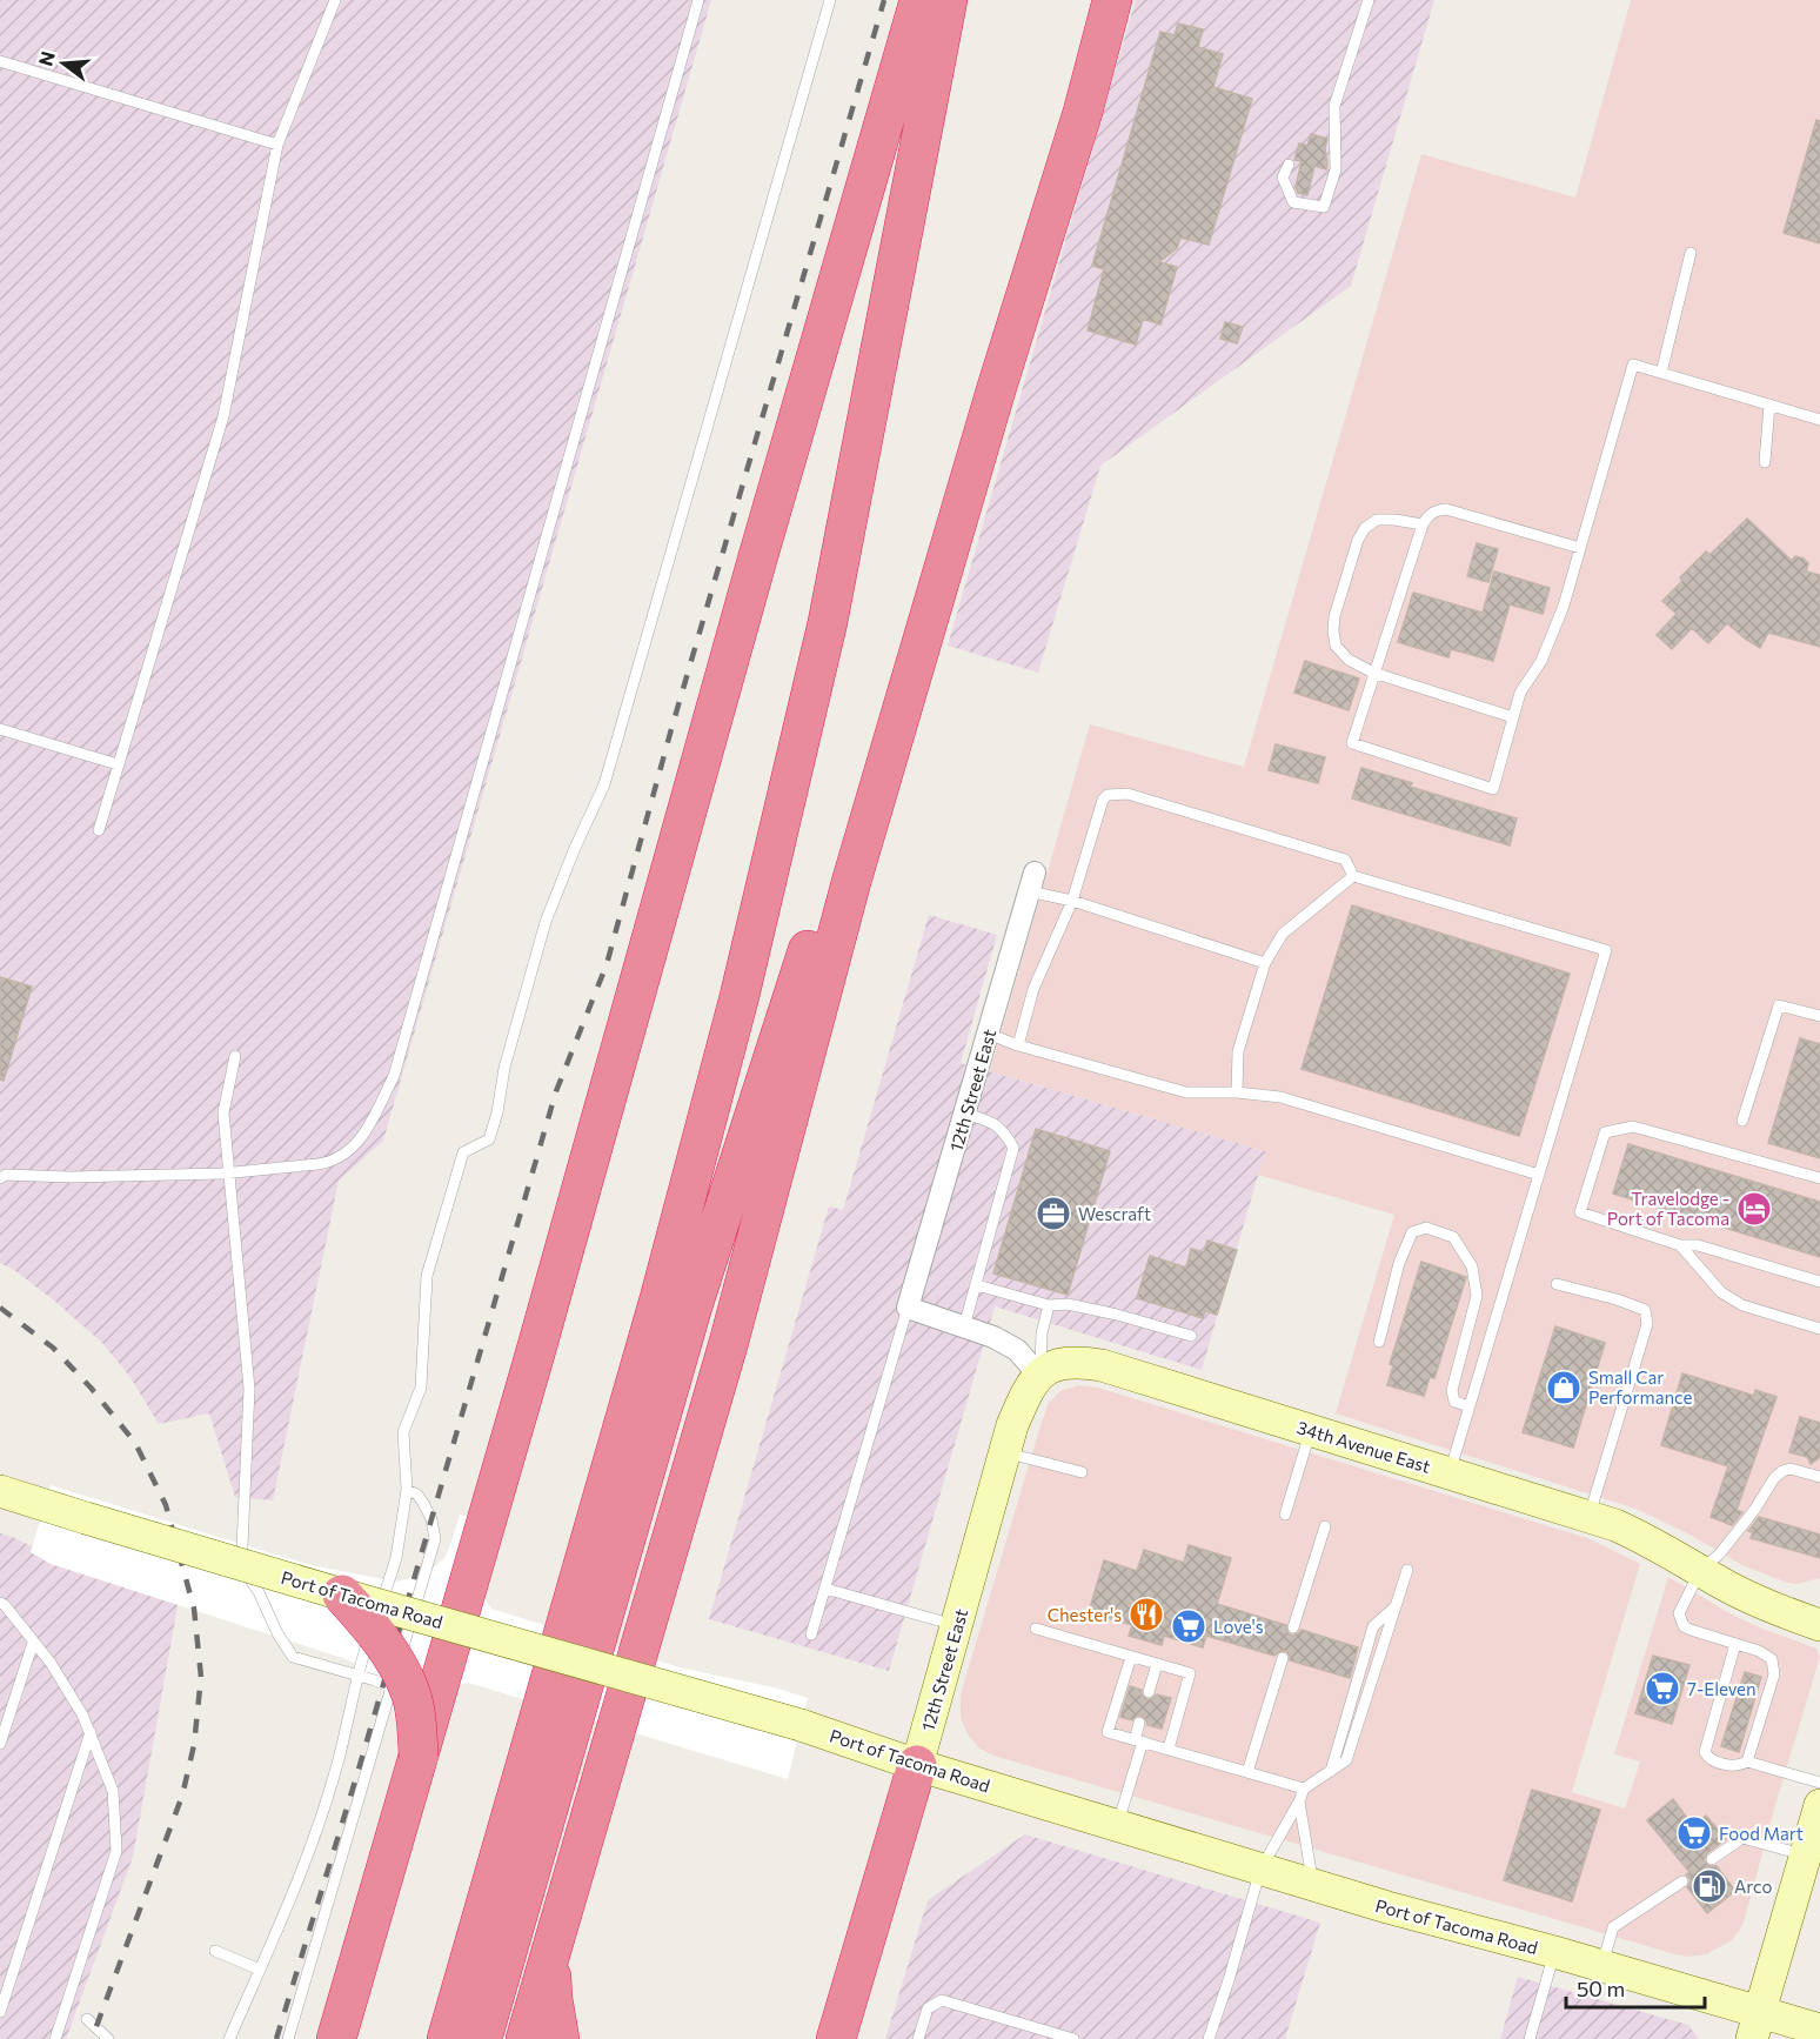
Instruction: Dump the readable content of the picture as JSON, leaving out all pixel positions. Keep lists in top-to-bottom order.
{
  "streets": {
    "main road": ["12th Street East", "34th Avenue East", "Port of Tacoma Road"]
  },
  "crossings": [
    ["12th Street East", "34th Avenue East"],
    ["12th Street East", "Port of Tacoma Road"]
  ],
  "places": {
    "hotel": ["Travelodge - Port of Tacoma"],
    "office": ["Wescraft"],
    "shop": ["Small Car Performance"],
    "restaurant": ["Chester's"],
    "supermarket": ["Love's", "7-Eleven", "Food Mart"],
    "fuel station": ["Arco"]
  },
  "scale_bar": "50 m",
  "north": "left"
}
